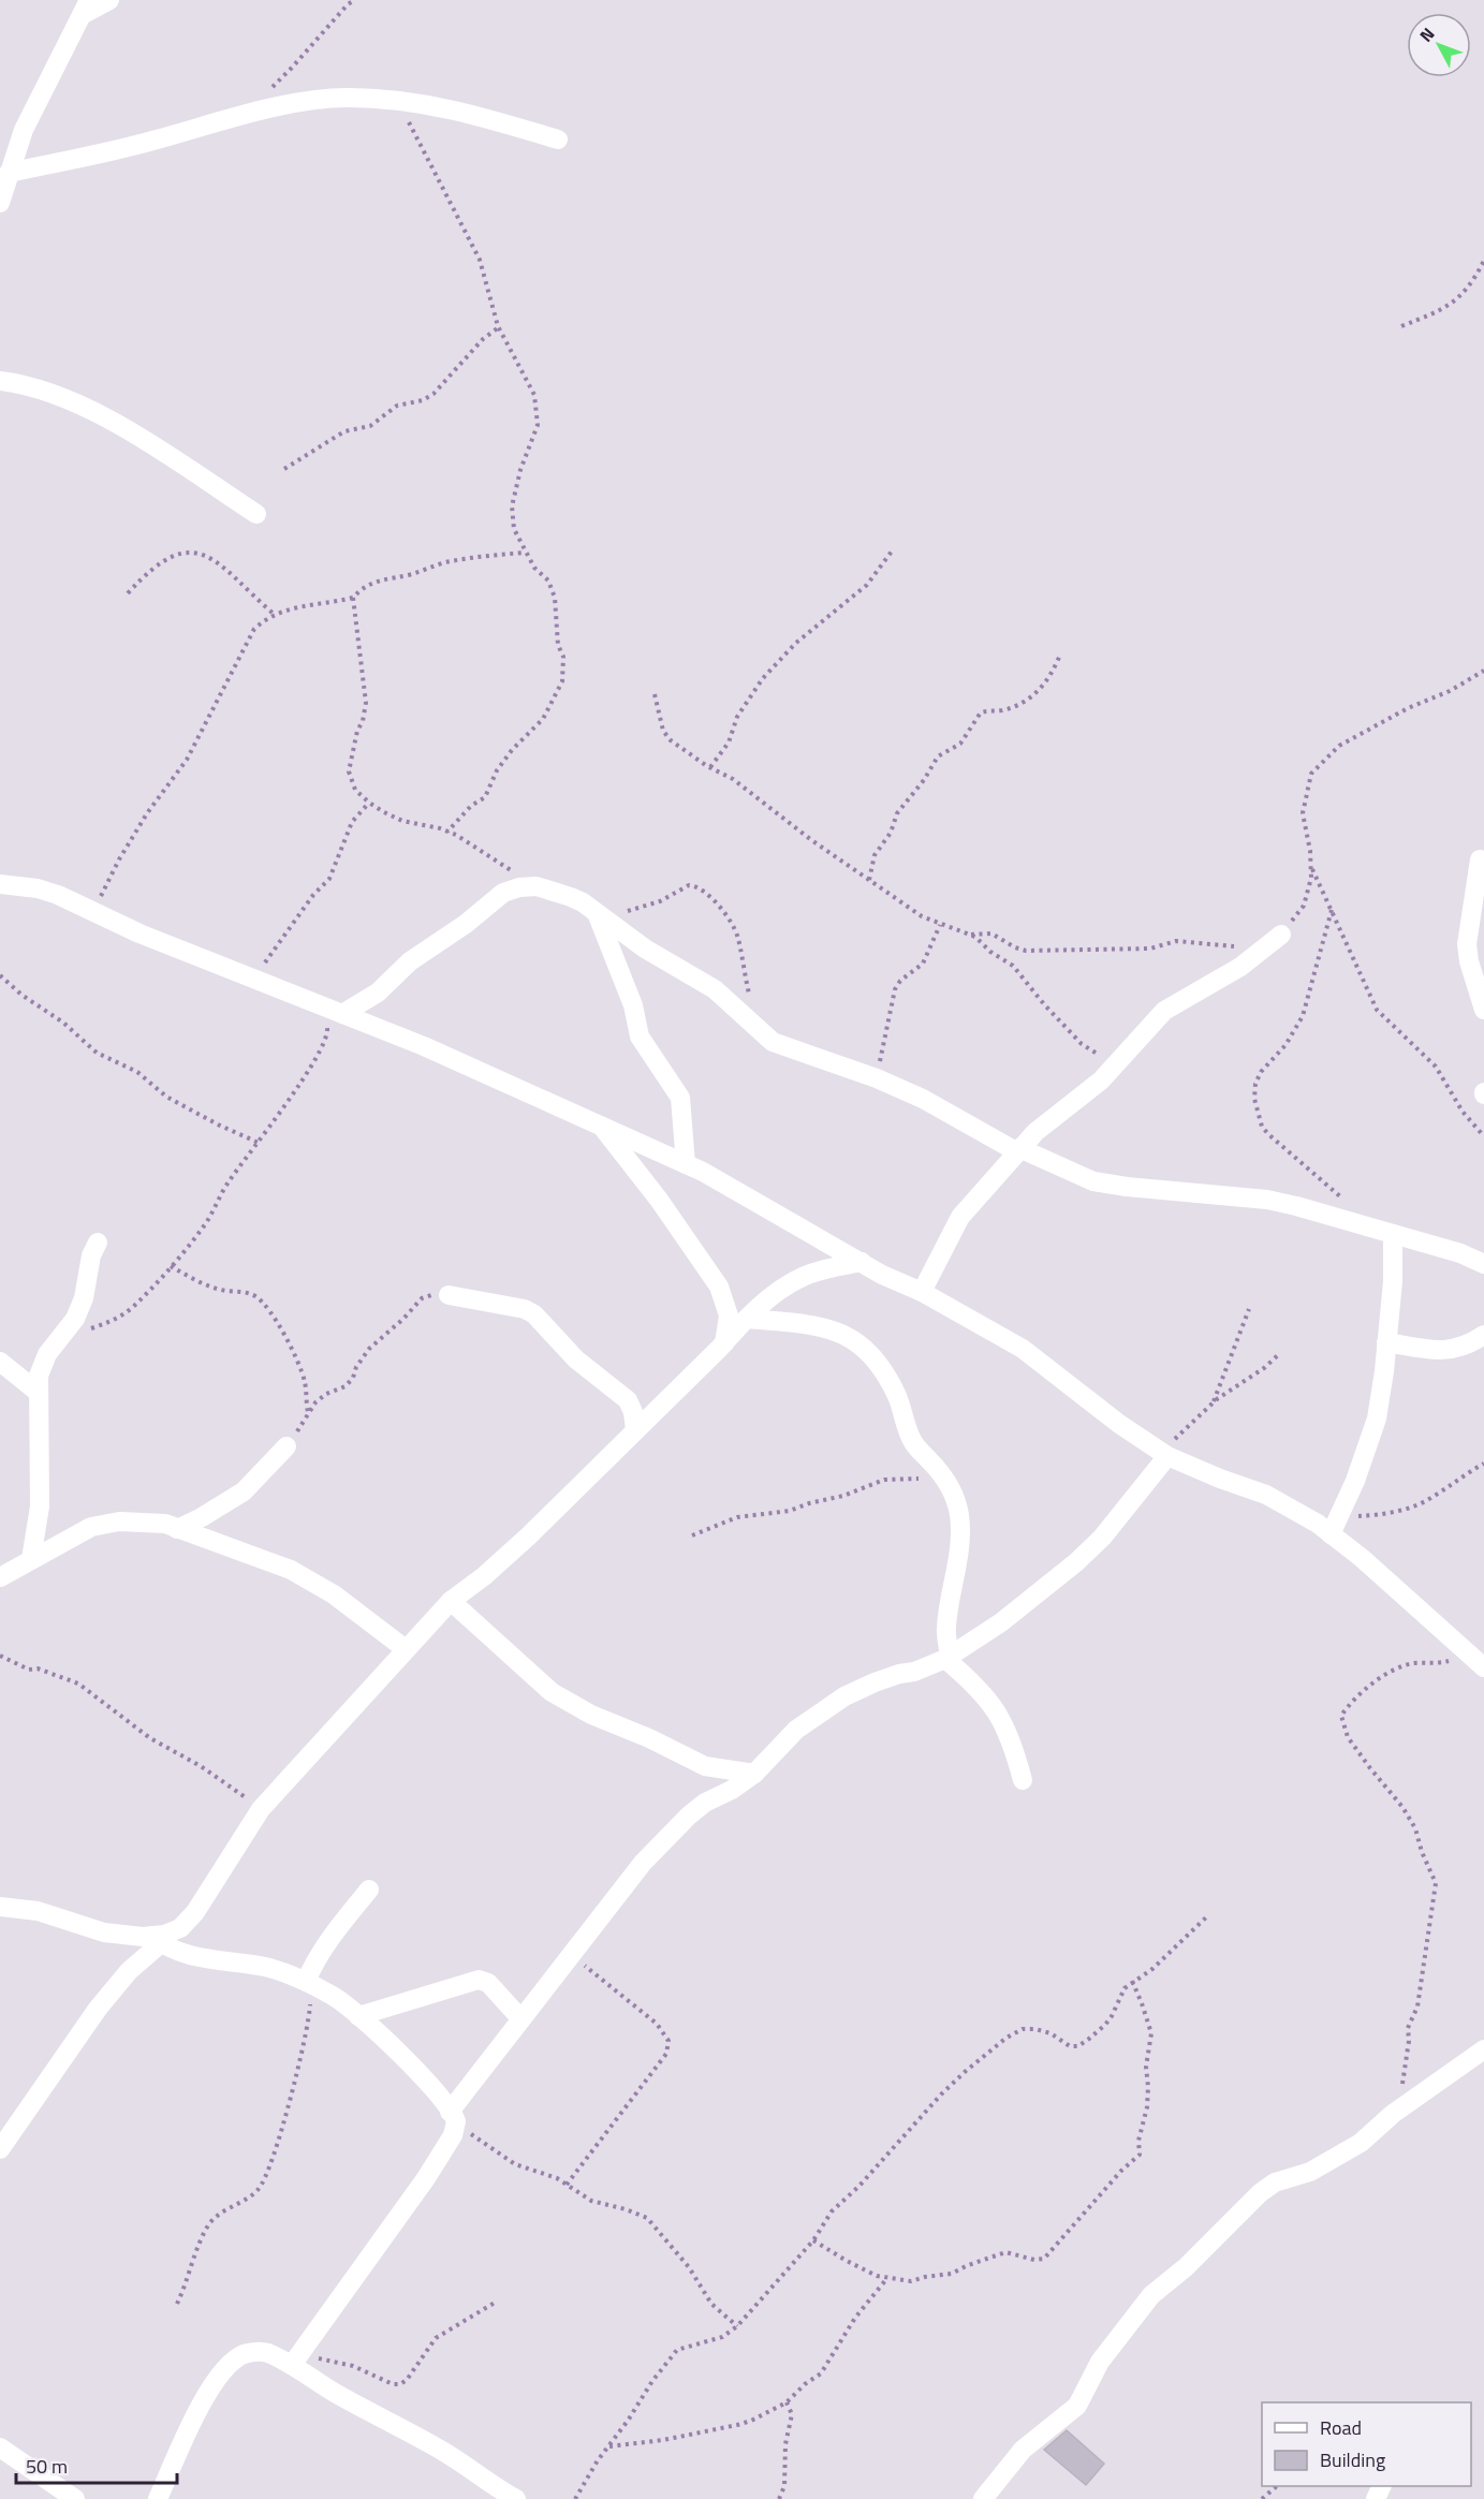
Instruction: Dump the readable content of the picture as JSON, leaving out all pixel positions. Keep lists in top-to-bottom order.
{
  "legend": ["Road", "Building"],
  "scale_bar": "50 m",
  "north": "top left"
}
